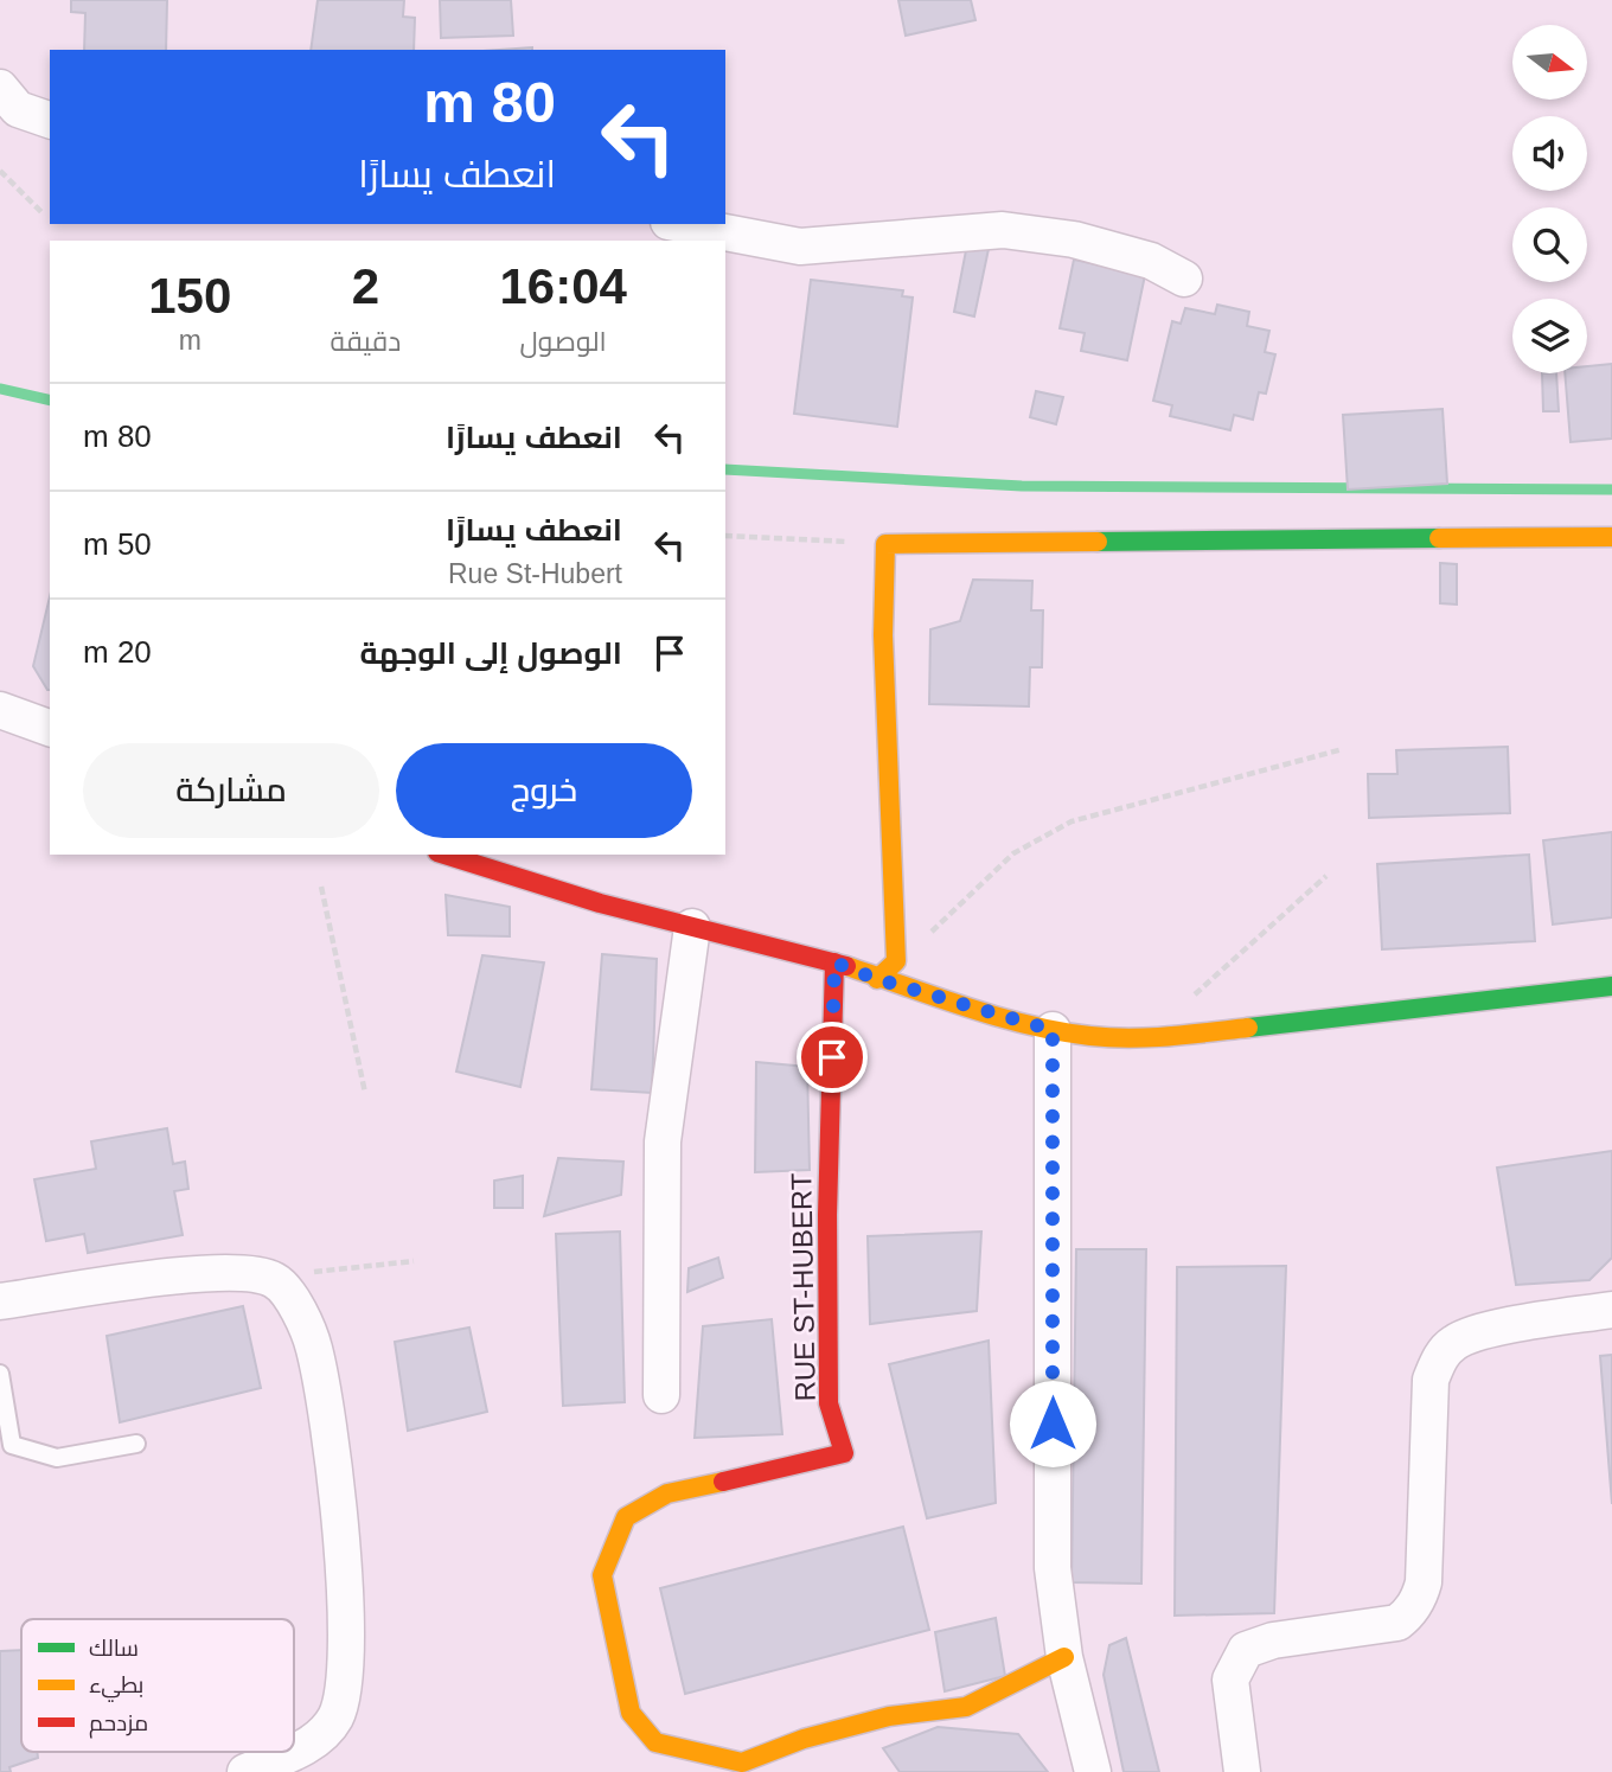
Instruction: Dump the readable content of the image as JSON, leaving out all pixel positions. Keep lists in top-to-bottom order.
{
  "streets": {
    "street": ["RUE ST-HUBERT"]
  },
  "legend": ["سالك", "بطيء", "مزدحم"],
  "north": "right",
  "page": {
    "turn": ["80 m", "انعطف يسارًا"],
    "eta": [
      "16:04",
      "الوصول",
      "2",
      "دقيقة",
      "150",
      "m"
    ],
    "list": [
      {
        "name": "انعطف يسارًا",
        "value": "80 m"
      },
      {
        "name": "انعطف يسارًا",
        "note": "Rue St-Hubert",
        "value": "50 m"
      },
      {
        "name": "الوصول إلى الوجهة",
        "value": "20 m"
      }
    ],
    "buttons": ["خروج", "مشاركة"]
  }
}
